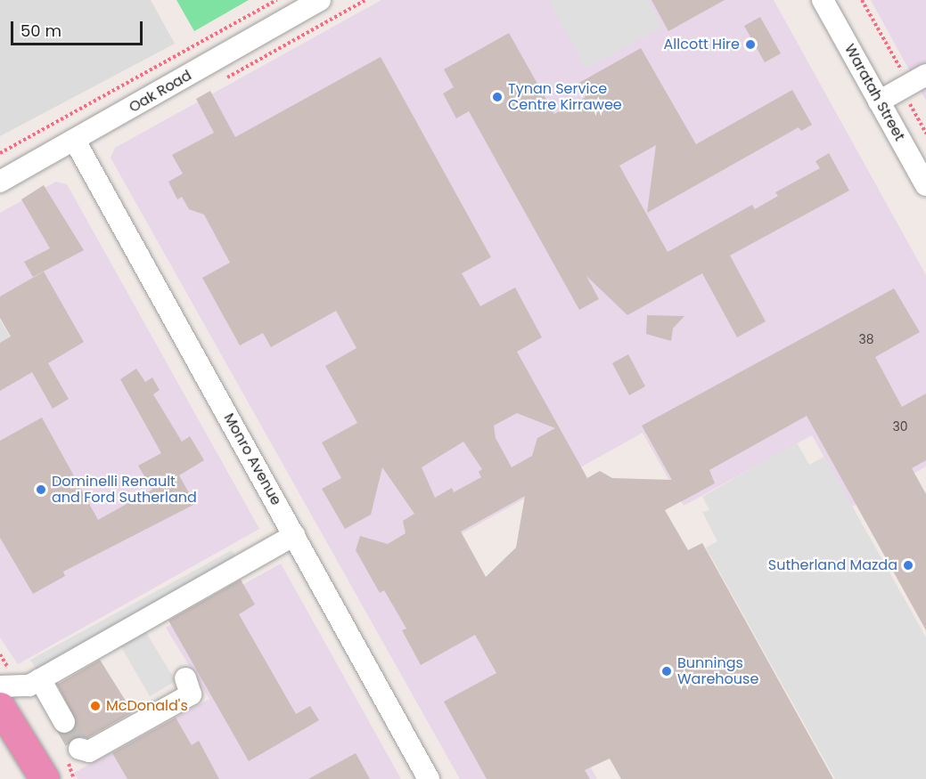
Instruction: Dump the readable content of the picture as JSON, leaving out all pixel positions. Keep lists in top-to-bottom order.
{
  "streets": {
    "street": ["Oak Road", "Waratah Street", "Monro Avenue"]
  },
  "crossings": [
    ["Oak Road", "Monro Avenue"]
  ],
  "places": [
    "Allcott Hire",
    "Tynan Service Centre Kirrawee",
    "Dominelli Renault and Ford Sutherland",
    "Sutherland Mazda",
    "Bunnings Warehouse",
    "McDonald's"
  ],
  "house_numbers": ["38", "30"],
  "scale_bar": "50 m"
}
